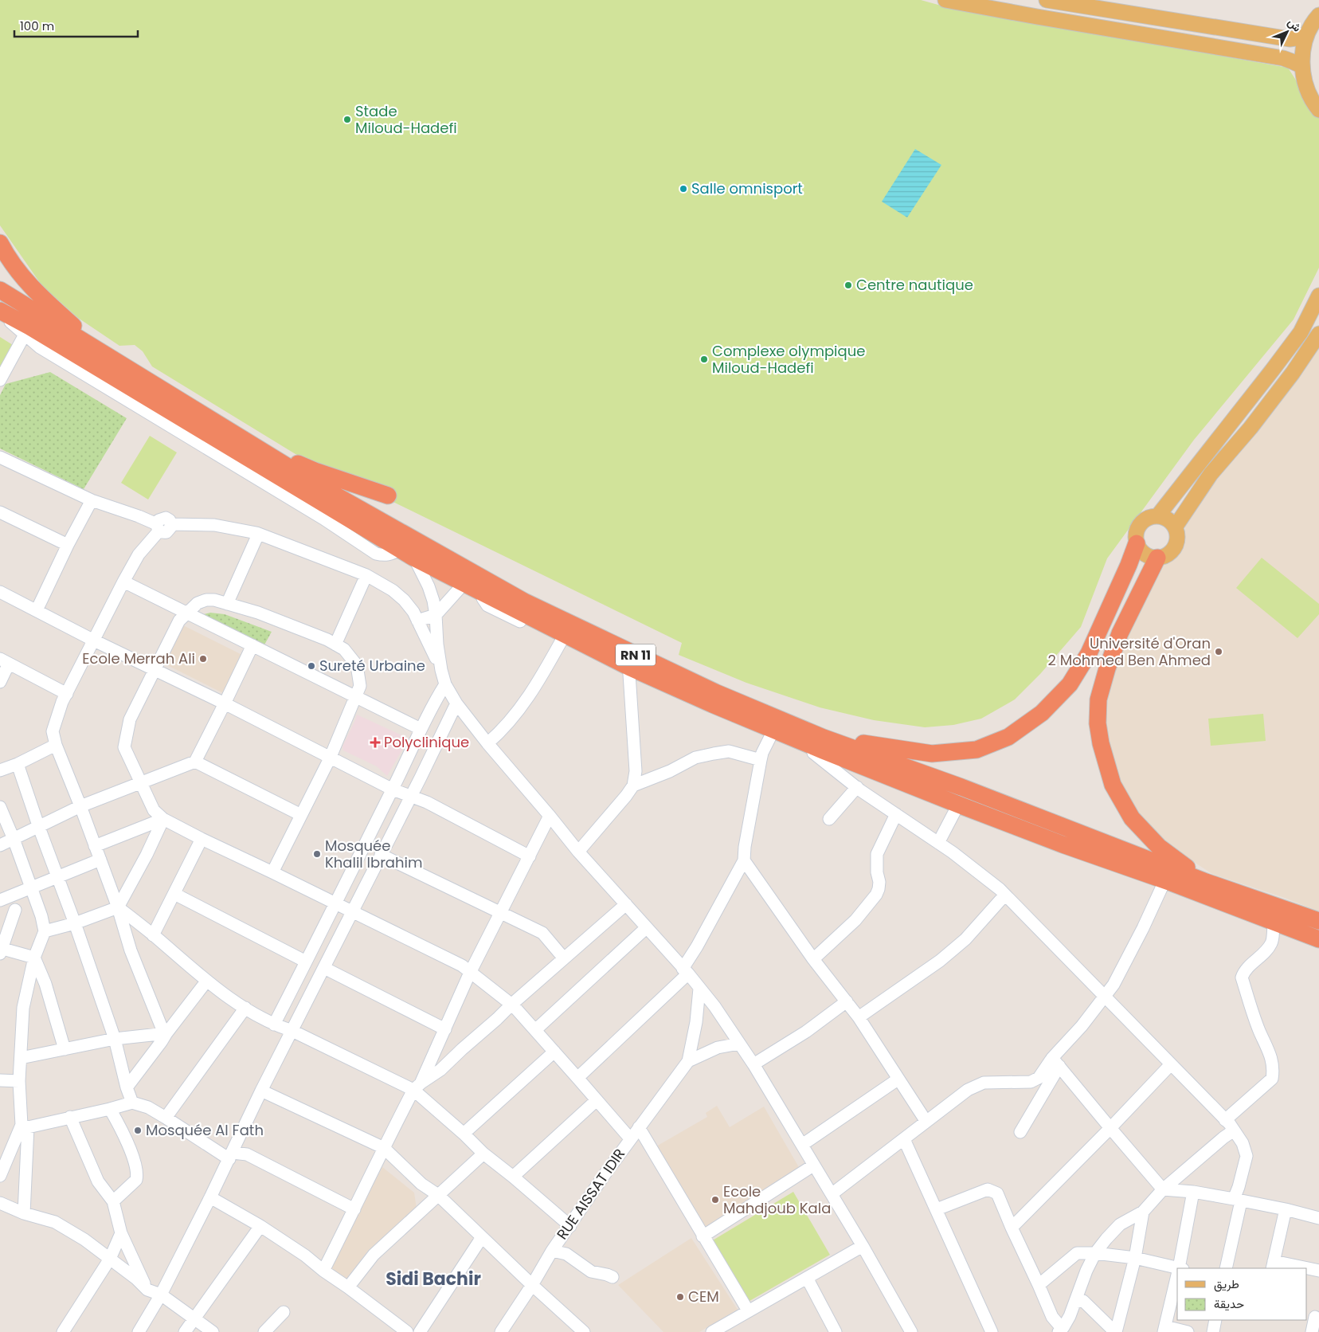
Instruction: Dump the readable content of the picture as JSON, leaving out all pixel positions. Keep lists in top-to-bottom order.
{
  "streets": {
    "highway": ["RN 11"],
    "street": ["RUE AISSAT IDIR"]
  },
  "districts": ["Sidi Bachir"],
  "places": {
    "other": [
      "Stade Miloud-Hadefi",
      "Salle omnisport",
      "Centre nautique",
      "Complexe olympique Miloud-Hadefi",
      "Université d'Oran 2 Mohmed Ben Ahmed",
      "Ecole Merrah Ali",
      "Sureté Urbaine",
      "Mosquée Khalil Ibrahim",
      "Mosquée Al Fath",
      "Ecole Mahdjoub Kala",
      "CEM"
    ],
    "health": ["Polyclinique"]
  },
  "legend": ["طريق", "حديقة"],
  "scale_bar": "100 m",
  "north": "top right"
}
